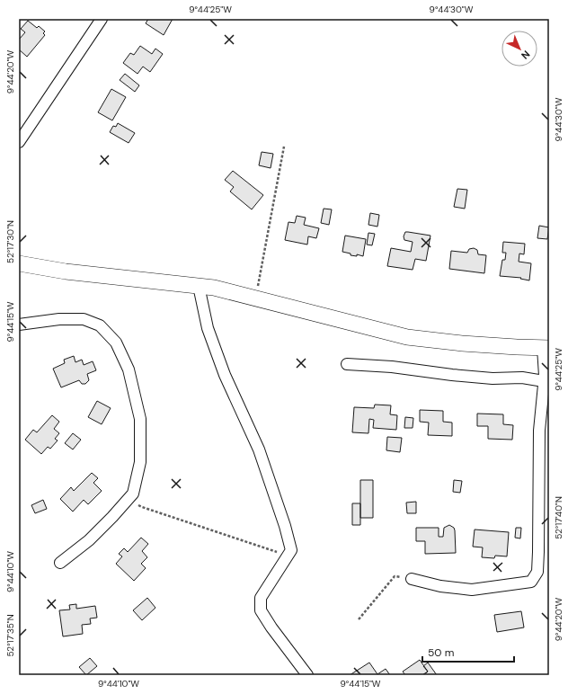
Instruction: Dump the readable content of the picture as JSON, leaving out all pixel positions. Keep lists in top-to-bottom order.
{
  "scale_bar": "50 m",
  "north": "bottom right",
  "coordinates": [
    "9°44'25\"W",
    "9°44'30\"W",
    "9°44'20\"W",
    "52°17'30\"N",
    "9°44'15\"W",
    "52°17'40\"N",
    "9°44'10\"W",
    "52°17'35\"N"
  ]
}
